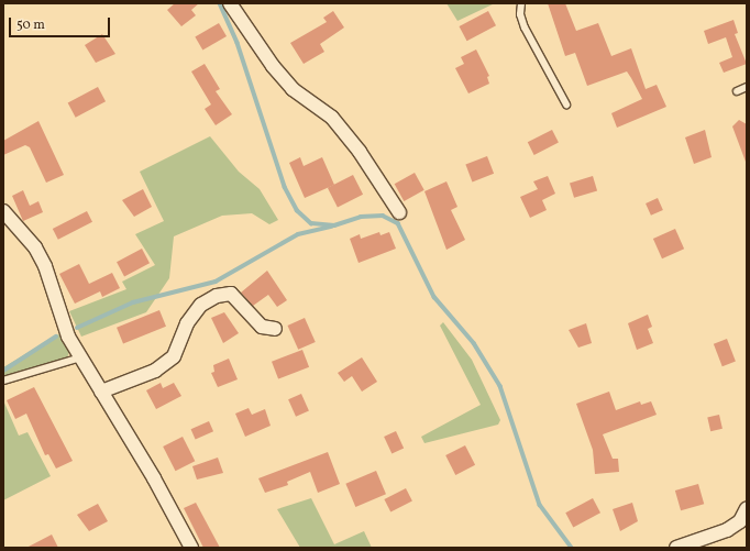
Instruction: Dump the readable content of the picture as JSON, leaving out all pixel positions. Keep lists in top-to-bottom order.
{
  "scale_bar": "50 m"
}
